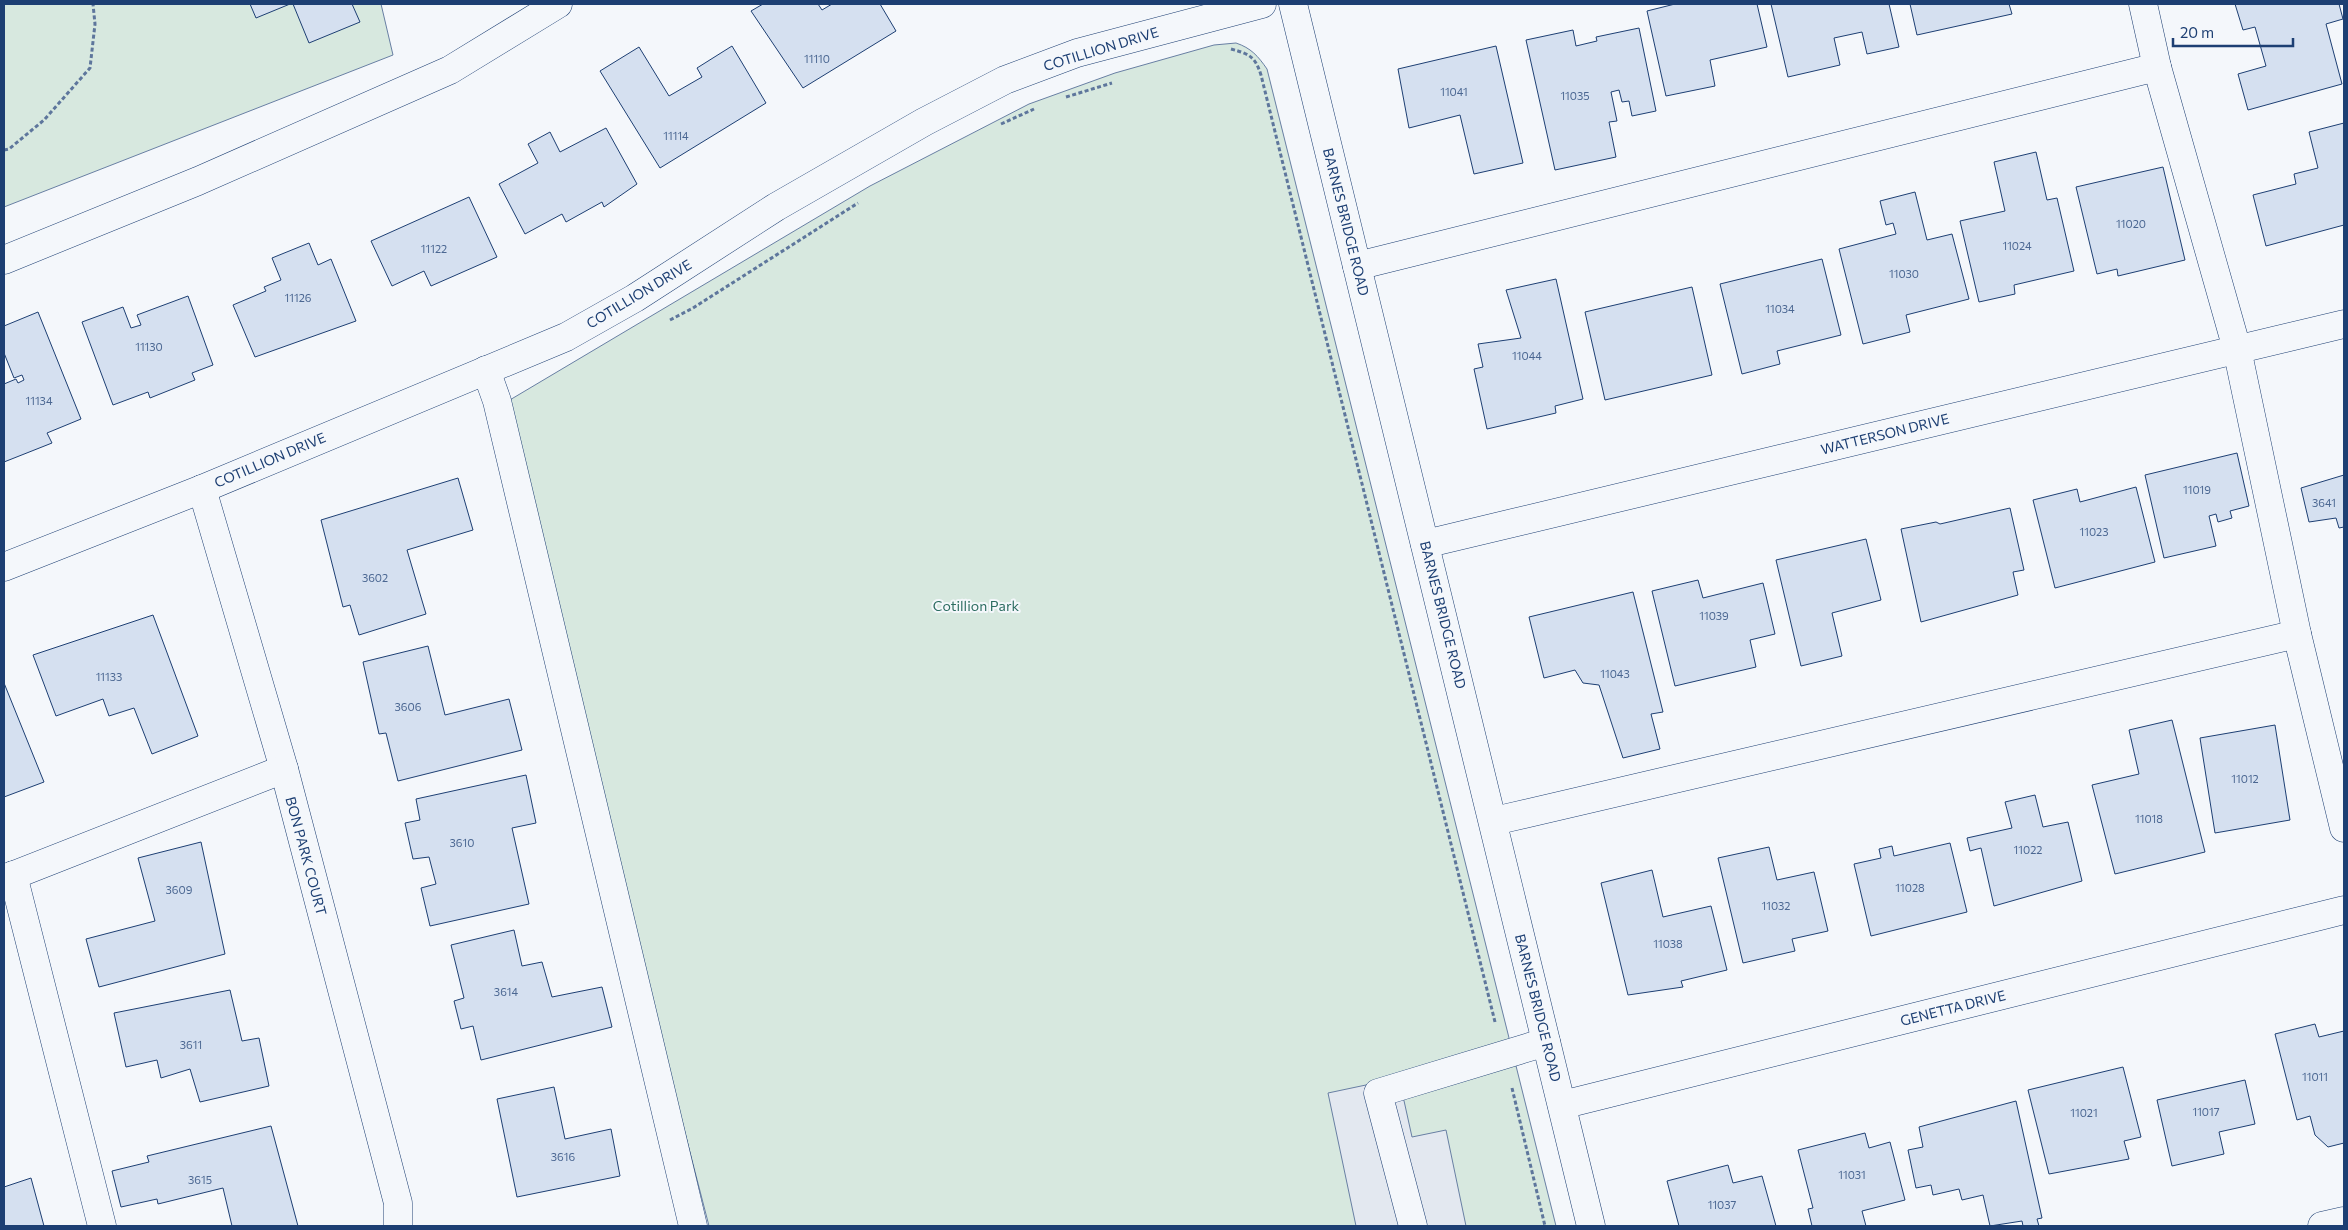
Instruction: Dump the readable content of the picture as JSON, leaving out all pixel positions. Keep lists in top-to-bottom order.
{
  "streets": {
    "street": [
      "COTILLION DRIVE",
      "BARNES BRIDGE ROAD",
      "WATTERSON DRIVE",
      "BON PARK COURT",
      "GENETTA DRIVE"
    ]
  },
  "crossings": [
    ["COTILLION DRIVE", "BON PARK COURT"],
    ["BARNES BRIDGE ROAD", "WATTERSON DRIVE"],
    ["BARNES BRIDGE ROAD", "GENETTA DRIVE"]
  ],
  "parks": ["Cotillion Park"],
  "house_numbers": [
    "11110",
    "11041",
    "11035",
    "11114",
    "11020",
    "11024",
    "11122",
    "11030",
    "11126",
    "11034",
    "11130",
    "11044",
    "11134",
    "11019",
    "3641",
    "11023",
    "3602",
    "11039",
    "11043",
    "11133",
    "3606",
    "11012",
    "11018",
    "3610",
    "11022",
    "11028",
    "3609",
    "11032",
    "11038",
    "3614",
    "3611",
    "11011",
    "11017",
    "11021",
    "3616",
    "11031",
    "3615",
    "11037"
  ],
  "scale_bar": "20 m"
}
